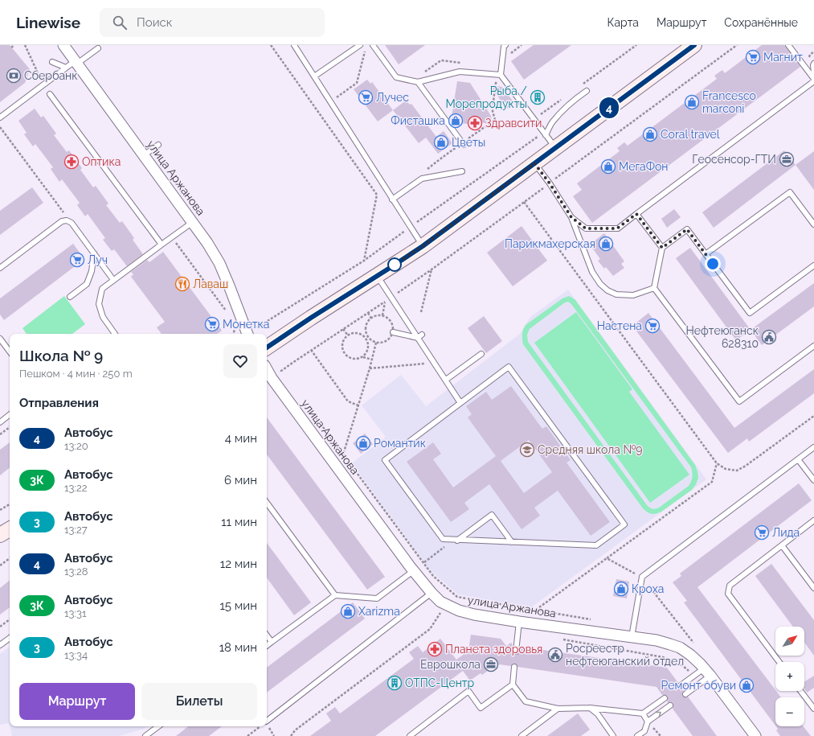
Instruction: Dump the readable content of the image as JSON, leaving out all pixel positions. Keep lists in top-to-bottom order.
{
  "streets": {
    "street": ["улица Аржанова"]
  },
  "places": {
    "supermarket": [
      "Магнит",
      "Лучес",
      "Луч",
      "Монетка",
      "Настена",
      "Лида"
    ],
    "bank": ["Сбербанк"],
    "building": ["Рыба / Морепродукты", "ОТПС-Центр"],
    "shop": [
      "Francesco marconi",
      "Фисташка",
      "Coral travel",
      "Цветы",
      "МегаФон",
      "Парикмахерская",
      "Романтик",
      "Кроха",
      "Xarizma",
      "Ремонт обуви"
    ],
    "pharmacy": ["Здравсити", "Оптика", "Планета здоровья"],
    "office": ["Геосенсор-ГТИ", "Еврошкола"],
    "restaurant": ["Лаваш"],
    "public building": ["Нефтеюганск 628310", "Росреестр нефтеюганский отдел"],
    "school or university": ["Средняя школа №9"]
  },
  "lines": ["bus line 4"],
  "north": "top right",
  "page": {
    "header": "Linewise",
    "search": "Поиск",
    "nav": ["Карта", "Маршрут", "Сохранённые"],
    "on_map": "4",
    "heading": [
      ["Школа № 9", "Пешком · 4 мин · 250 m"],
      "Отправления"
    ],
    "list": [
      {
        "mark": "4",
        "name": "Автобус",
        "note": "13:20",
        "value": "4 мин"
      },
      {
        "mark": "3К",
        "name": "Автобус",
        "note": "13:22",
        "value": "6 мин"
      },
      {
        "mark": "3",
        "name": "Автобус",
        "note": "13:27",
        "value": "11 мин"
      },
      {
        "mark": "4",
        "name": "Автобус",
        "note": "13:28",
        "value": "12 мин"
      },
      {
        "mark": "3К",
        "name": "Автобус",
        "note": "13:31",
        "value": "15 мин"
      },
      {
        "mark": "3",
        "name": "Автобус",
        "note": "13:34",
        "value": "18 мин"
      }
    ],
    "map_buttons": ["+", "−"],
    "buttons": ["Маршрут", "Билеты"]
  }
}
